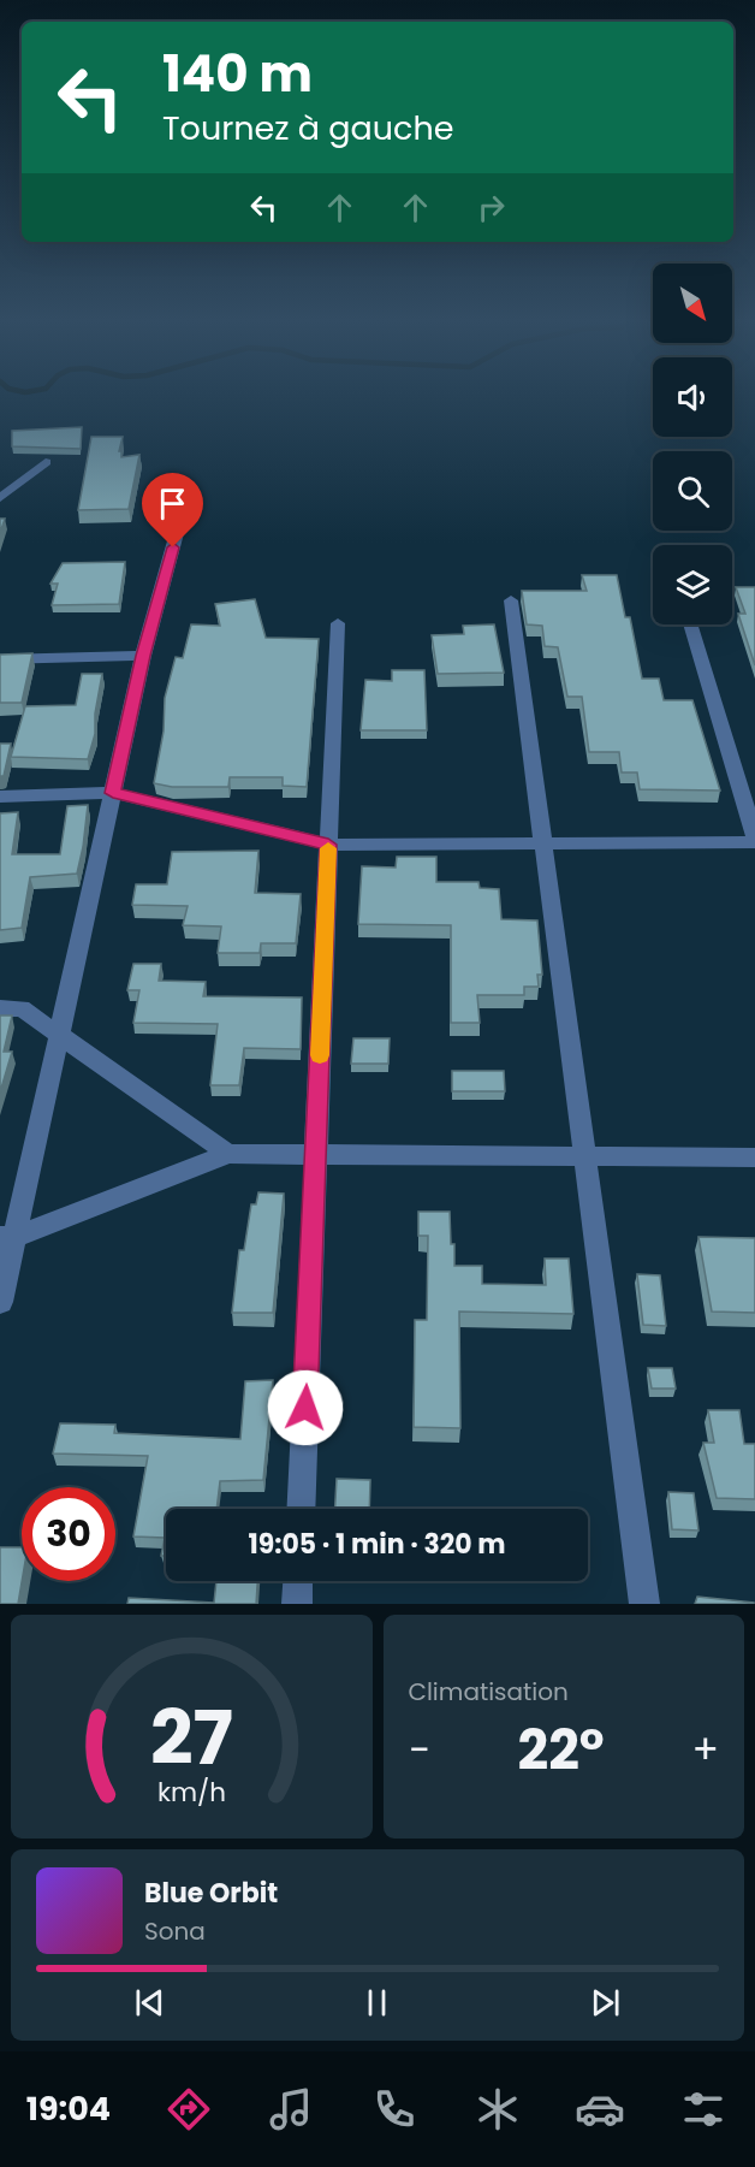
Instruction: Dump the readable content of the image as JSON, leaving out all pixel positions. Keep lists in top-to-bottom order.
{
  "north": "bottom right",
  "page": {
    "turn": ["140 m", "Tournez à gauche"],
    "limit": "30",
    "trip": "19:05 · 1 min · 320 m",
    "tile": "Climatisation",
    "heat": ["−", "22°", "+"],
    "song": ["Blue Orbit", "Sona"],
    "tabs": "19:04",
    "gauge": ["27", "km/h"]
  }
}
